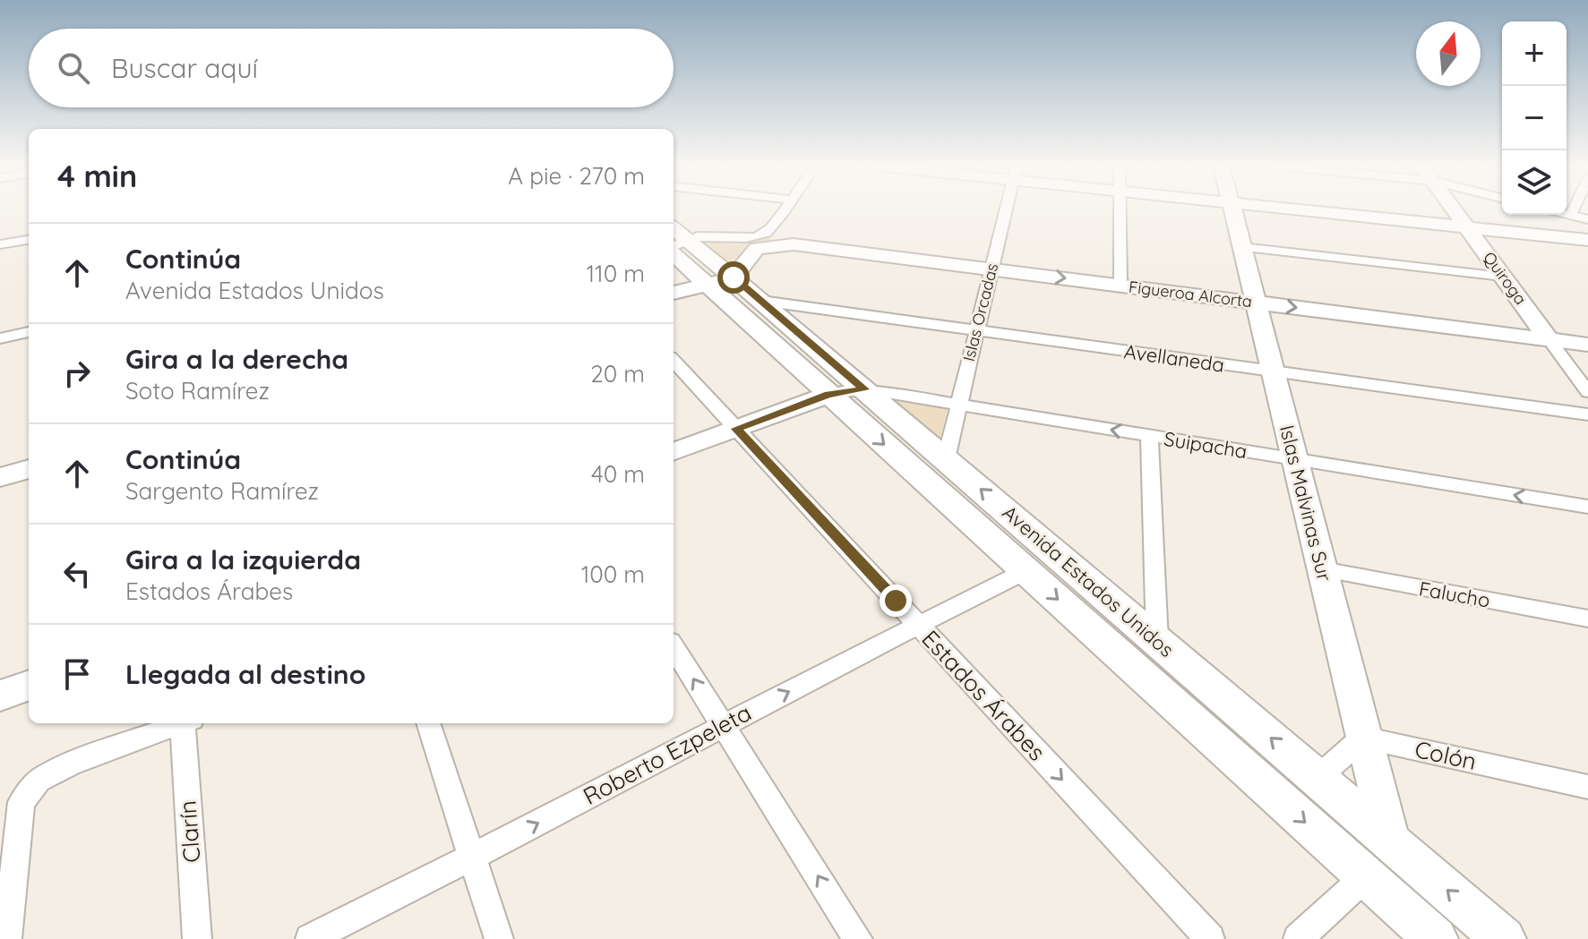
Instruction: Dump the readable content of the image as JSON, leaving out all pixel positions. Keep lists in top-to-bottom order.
{
  "streets": {
    "street": [
      "Quiroga",
      "Figueroa Alcorta",
      "Islas Orcadas",
      "Avellaneda",
      "Suipacha",
      "Islas Malvinas Sur",
      "Avenida Estados Unidos",
      "Falucho",
      "Estados Árabes",
      "Roberto Ezpeleta",
      "Colón",
      "Clarín"
    ]
  },
  "crossings": [
    ["Quiroga", "Figueroa Alcorta"],
    ["Figueroa Alcorta", "Islas Orcadas"],
    ["Figueroa Alcorta", "Islas Malvinas Sur"],
    ["Figueroa Alcorta", "Avenida Estados Unidos"],
    ["Islas Orcadas", "Avellaneda"],
    ["Islas Orcadas", "Suipacha"],
    ["Islas Orcadas", "Avenida Estados Unidos"],
    ["Avellaneda", "Islas Malvinas Sur"],
    ["Avellaneda", "Avenida Estados Unidos"],
    ["Suipacha", "Islas Malvinas Sur"],
    ["Suipacha", "Avenida Estados Unidos"],
    ["Islas Malvinas Sur", "Avenida Estados Unidos"],
    ["Islas Malvinas Sur", "Falucho"],
    ["Islas Malvinas Sur", "Colón"],
    ["Avenida Estados Unidos", "Roberto Ezpeleta"],
    ["Estados Árabes", "Roberto Ezpeleta"]
  ],
  "one_way": ["Suipacha", "Estados Árabes", "Roberto Ezpeleta"],
  "north": "top",
  "page": {
    "map_buttons": ["+", "−"],
    "search": "Buscar aquí",
    "heading": ["4 min", "A pie · 270 m"],
    "list": [
      ["Continúa", "Avenida Estados Unidos", "110 m"],
      ["Gira a la derecha", "Soto Ramírez", "20 m"],
      ["Continúa", "Sargento Ramírez", "40 m"],
      ["Gira a la izquierda", "Estados Árabes", "100 m"],
      "Llegada al destino"
    ]
  }
}
